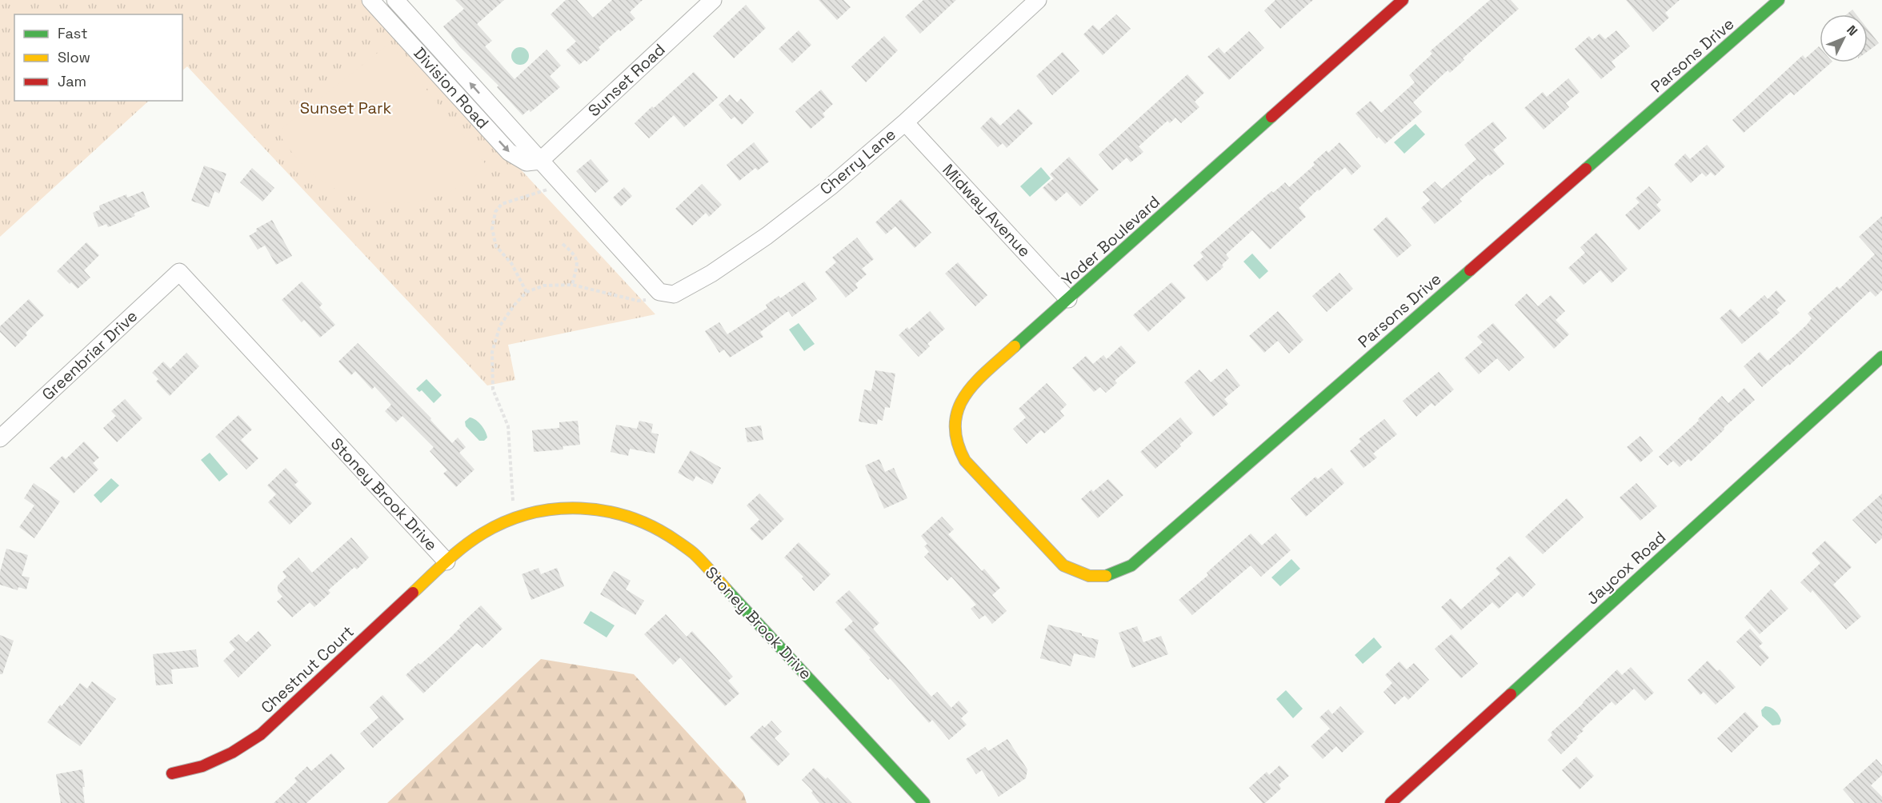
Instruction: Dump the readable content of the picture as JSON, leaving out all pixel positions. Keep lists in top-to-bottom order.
{
  "streets": {
    "street": [
      "Parsons Drive",
      "Sunset Road",
      "Division Road",
      "Cherry Lane",
      "Midway Avenue",
      "Yoder Boulevard",
      "Greenbriar Drive",
      "Stoney Brook Drive",
      "Jaycox Road",
      "Chestnut Court"
    ]
  },
  "crossings": [
    ["Parsons Drive", "Yoder Boulevard"],
    ["Sunset Road", "Division Road"],
    ["Division Road", "Cherry Lane"],
    ["Cherry Lane", "Midway Avenue"],
    ["Midway Avenue", "Yoder Boulevard"],
    ["Greenbriar Drive", "Stoney Brook Drive"],
    ["Stoney Brook Drive", "Chestnut Court"]
  ],
  "parks": ["Sunset Park"],
  "legend": ["Fast", "Slow", "Jam"],
  "north": "top right"
}
